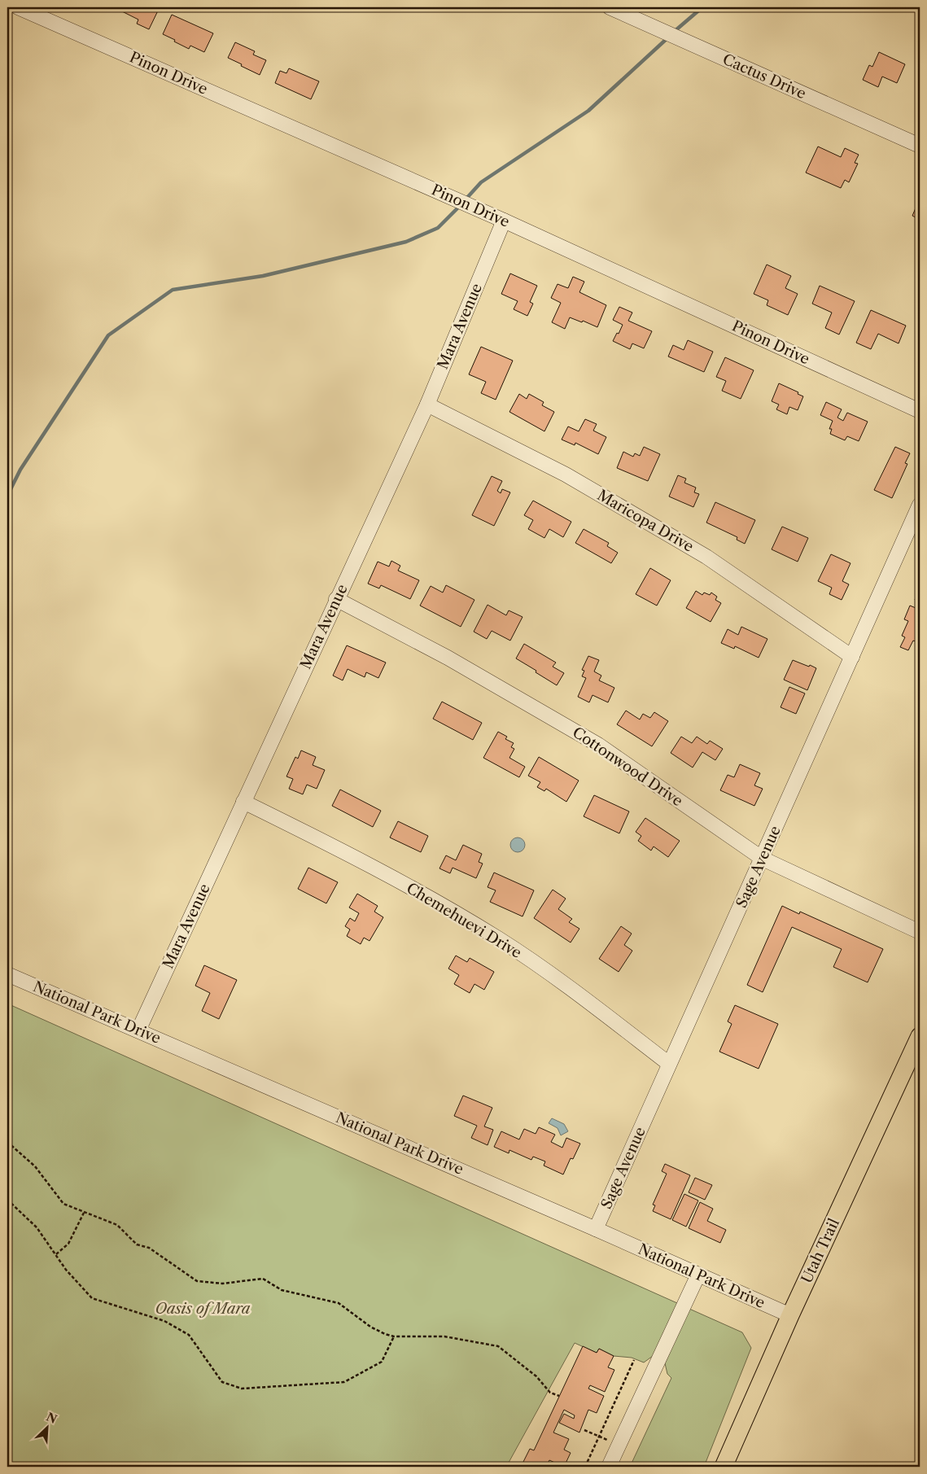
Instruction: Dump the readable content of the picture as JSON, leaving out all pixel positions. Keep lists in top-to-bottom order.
{
  "streets": {
    "main road": ["Utah Trail"],
    "street": [
      "Pinon Drive",
      "Cactus Drive",
      "Mara Avenue",
      "Maricopa Drive",
      "Cottonwood Drive",
      "Sage Avenue",
      "Chemehuevi Drive",
      "National Park Drive"
    ]
  },
  "crossings": [
    ["Pinon Drive", "Mara Avenue"],
    ["Mara Avenue", "Maricopa Drive"],
    ["Mara Avenue", "Cottonwood Drive"],
    ["Mara Avenue", "Chemehuevi Drive"],
    ["Mara Avenue", "National Park Drive"],
    ["Maricopa Drive", "Sage Avenue"],
    ["Cottonwood Drive", "Sage Avenue"],
    ["Sage Avenue", "Chemehuevi Drive"],
    ["Sage Avenue", "National Park Drive"],
    ["National Park Drive", "Utah Trail"]
  ],
  "parks": ["Oasis of Mara"],
  "north": "top right"
}
